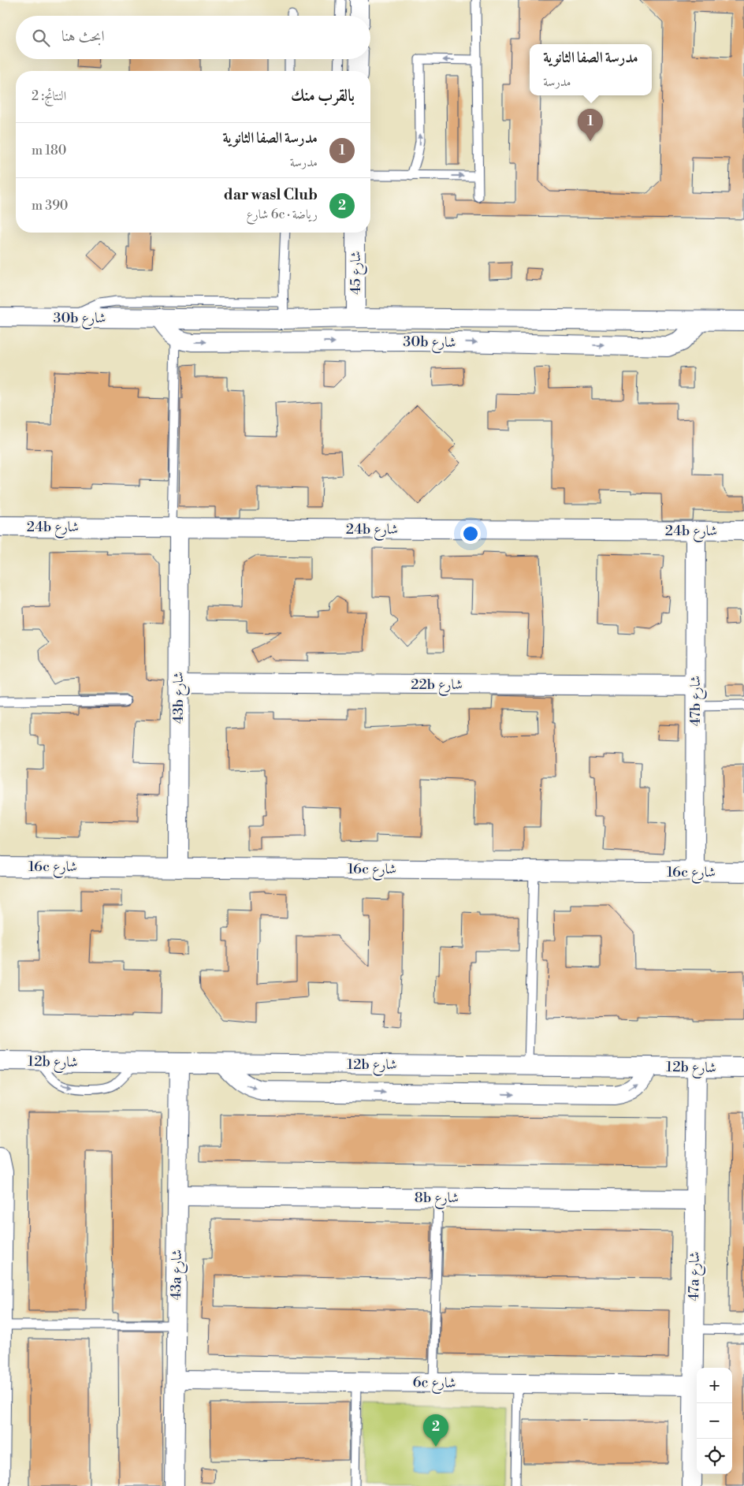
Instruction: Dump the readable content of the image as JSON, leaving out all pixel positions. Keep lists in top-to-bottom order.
{
  "streets": {
    "street": [
      "شارع 45",
      "30b شارع",
      "24b شارع",
      "22b شارع",
      "43b شارع",
      "47b شارع",
      "16c شارع",
      "12b شارع",
      "8b شارع",
      "43a شارع",
      "47a شارع",
      "6c شارع"
    ]
  },
  "crossings": [
    ["شارع 45", "30b شارع"],
    ["24b شارع", "43b شارع"],
    ["24b شارع", "47b شارع"],
    ["22b شارع", "43b شارع"],
    ["22b شارع", "47b شارع"],
    ["43b شارع", "16c شارع"],
    ["47b شارع", "16c شارع"],
    ["12b شارع", "43a شارع"],
    ["12b شارع", "47a شارع"],
    ["8b شارع", "43a شارع"],
    ["8b شارع", "47a شارع"],
    ["43a شارع", "6c شارع"],
    ["47a شارع", "6c شارع"]
  ],
  "page": {
    "search": "ابحث هنا",
    "popup": ["مدرسة الصفا الثانوية", "مدرسة"],
    "heading": ["بالقرب منك", "النتائج: 2"],
    "pins": ["1", "2"],
    "list": [
      {
        "mark": "1",
        "name": "مدرسة الصفا الثانوية",
        "note": "مدرسة",
        "value": "180 m"
      },
      {
        "mark": "2",
        "name": "dar wasl Club",
        "note": "رياضة · 6c شارع",
        "value": "390 m"
      }
    ],
    "map_buttons": ["+", "−"]
  }
}
